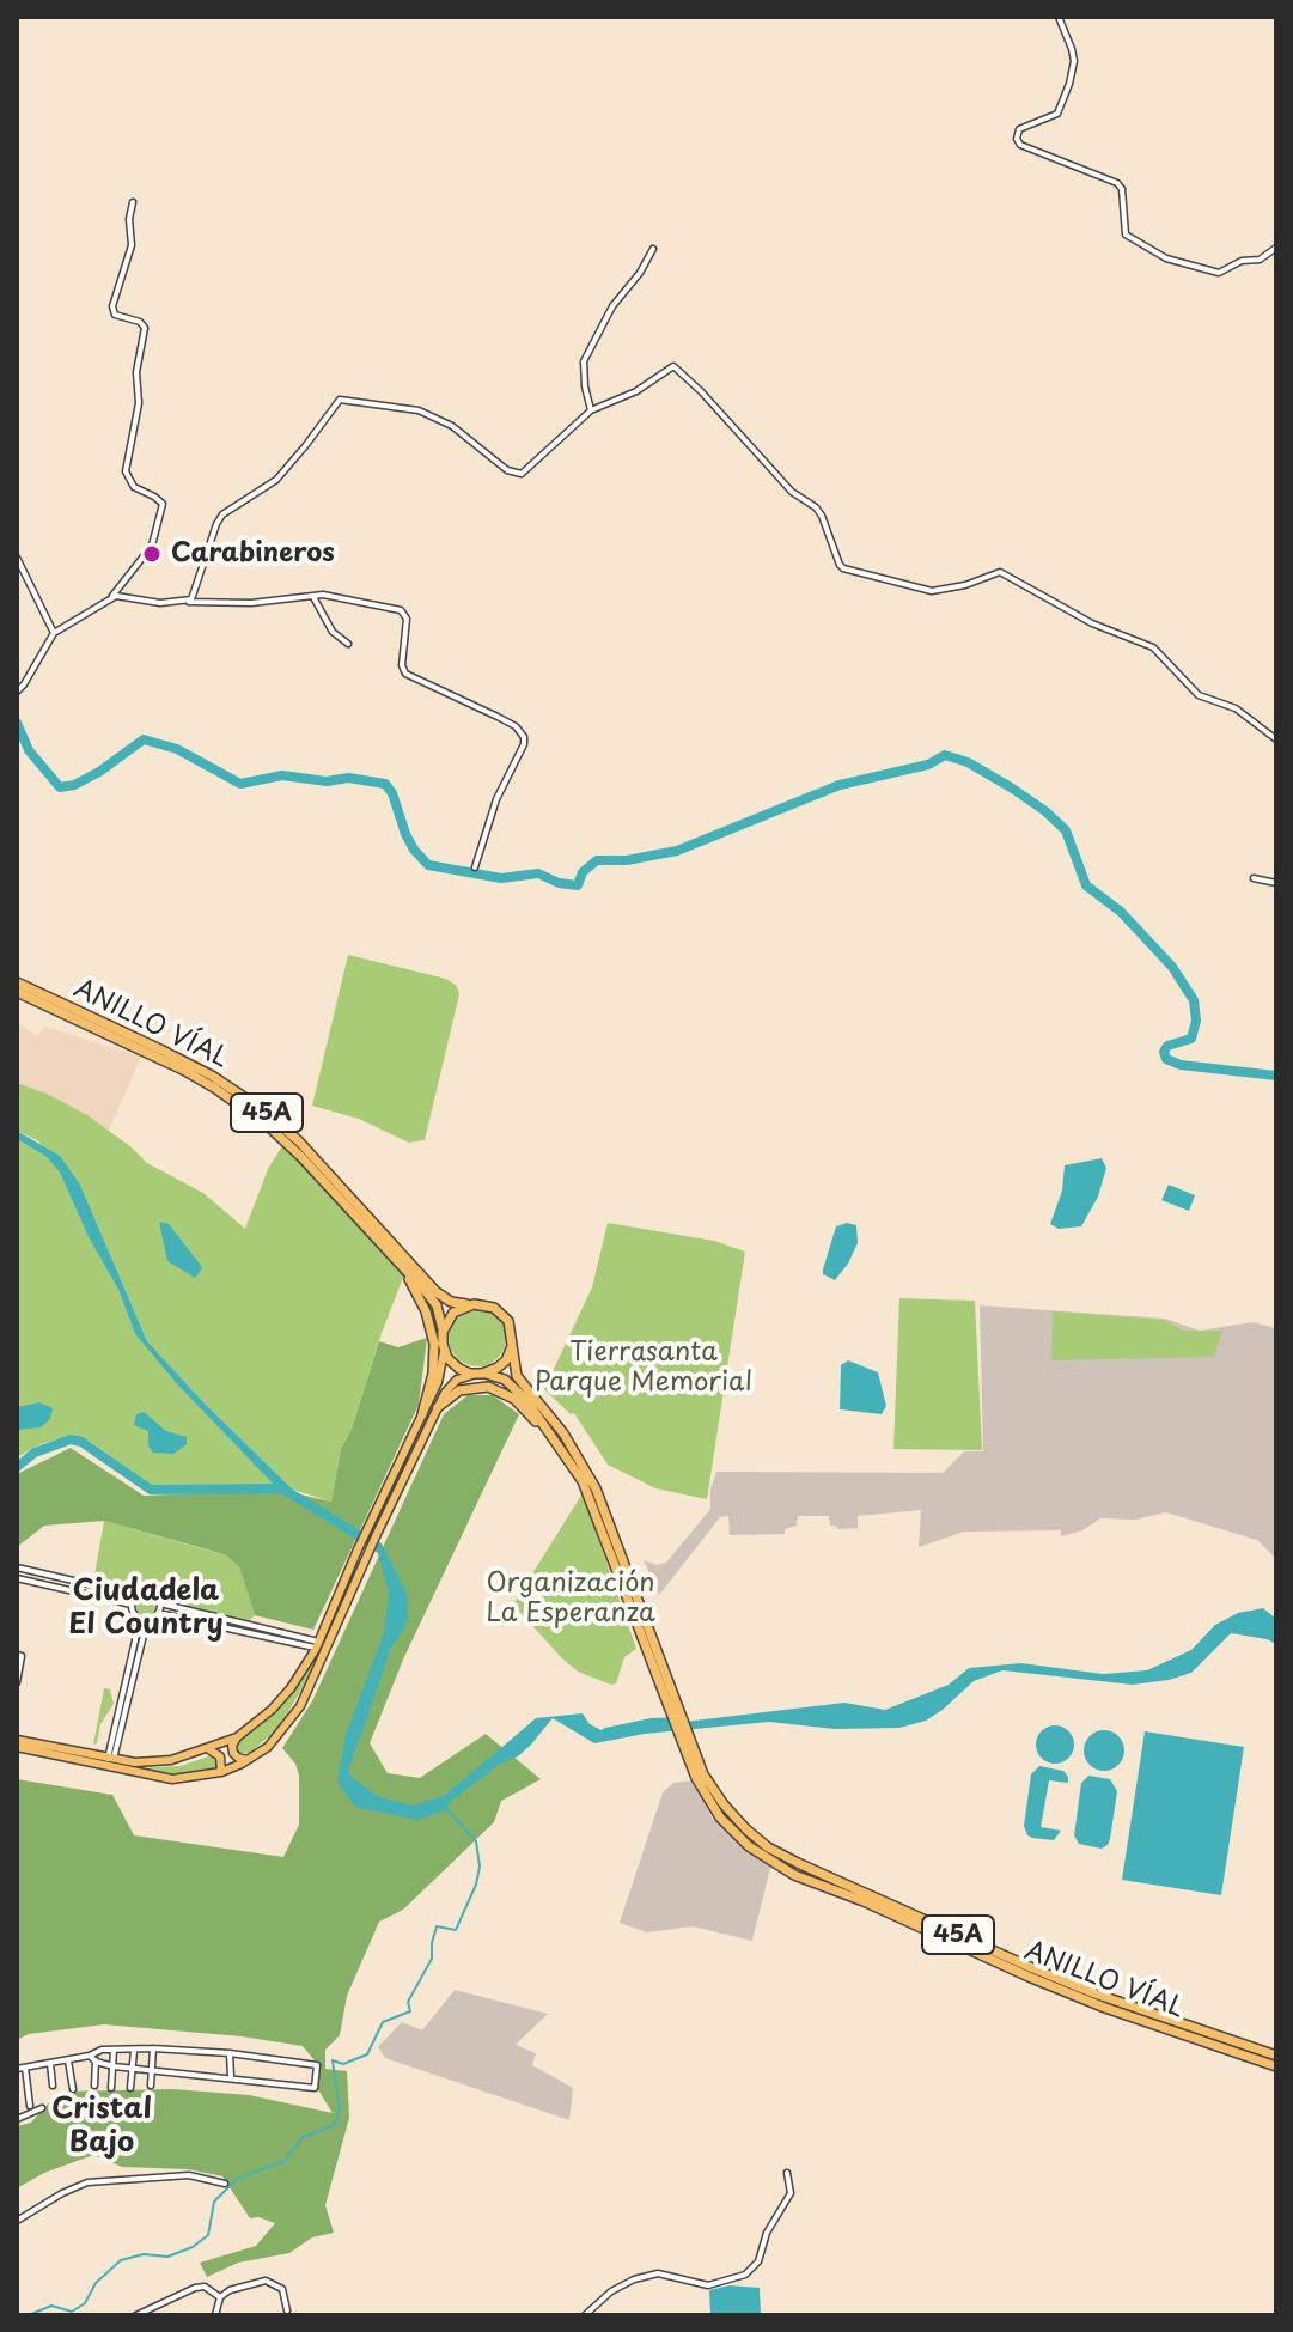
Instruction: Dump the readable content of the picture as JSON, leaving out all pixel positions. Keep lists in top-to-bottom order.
{
  "streets": {
    "highway": ["ANILLO VÍAL", "45A"]
  },
  "districts": ["Ciudadela El Country", "Cristal Bajo"],
  "parks": ["Tierrasanta Parque Memorial", "Organización La Esperanza"],
  "places": ["Carabineros"]
}
